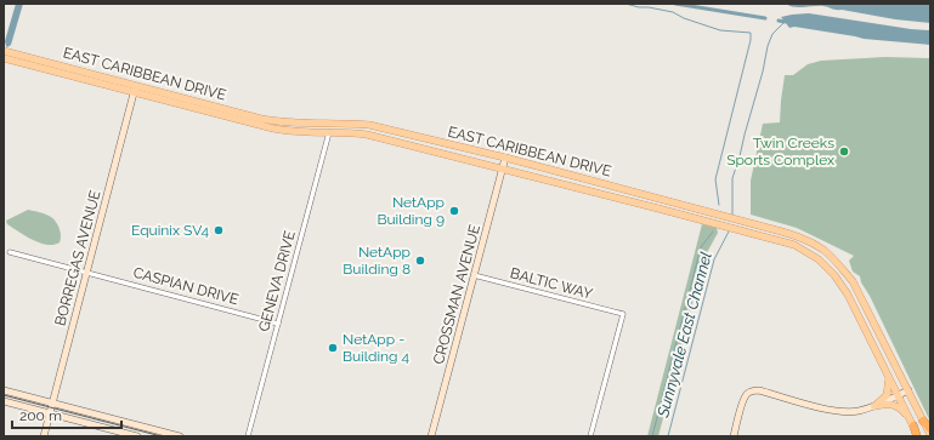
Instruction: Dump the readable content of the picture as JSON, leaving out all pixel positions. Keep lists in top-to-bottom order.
{
  "streets": {
    "main road": ["EAST CARIBBEAN DRIVE"],
    "street": [
      "BORREGAS AVENUE",
      "GENEVA DRIVE",
      "BALTIC WAY",
      "CASPIAN DRIVE",
      "CROSSMAN AVENUE"
    ]
  },
  "crossings": [
    ["EAST CARIBBEAN DRIVE", "BORREGAS AVENUE"],
    ["EAST CARIBBEAN DRIVE", "GENEVA DRIVE"],
    ["EAST CARIBBEAN DRIVE", "CROSSMAN AVENUE"],
    ["BORREGAS AVENUE", "CASPIAN DRIVE"],
    ["GENEVA DRIVE", "CASPIAN DRIVE"],
    ["BALTIC WAY", "CROSSMAN AVENUE"]
  ],
  "water": ["Sunnyvale East Channel"],
  "places": [
    "Twin Creeks Sports Complex",
    "NetApp Building 9",
    "Equinix SV4",
    "NetApp Building 8",
    "NetApp - Building 4"
  ],
  "scale_bar": "200 m"
}
